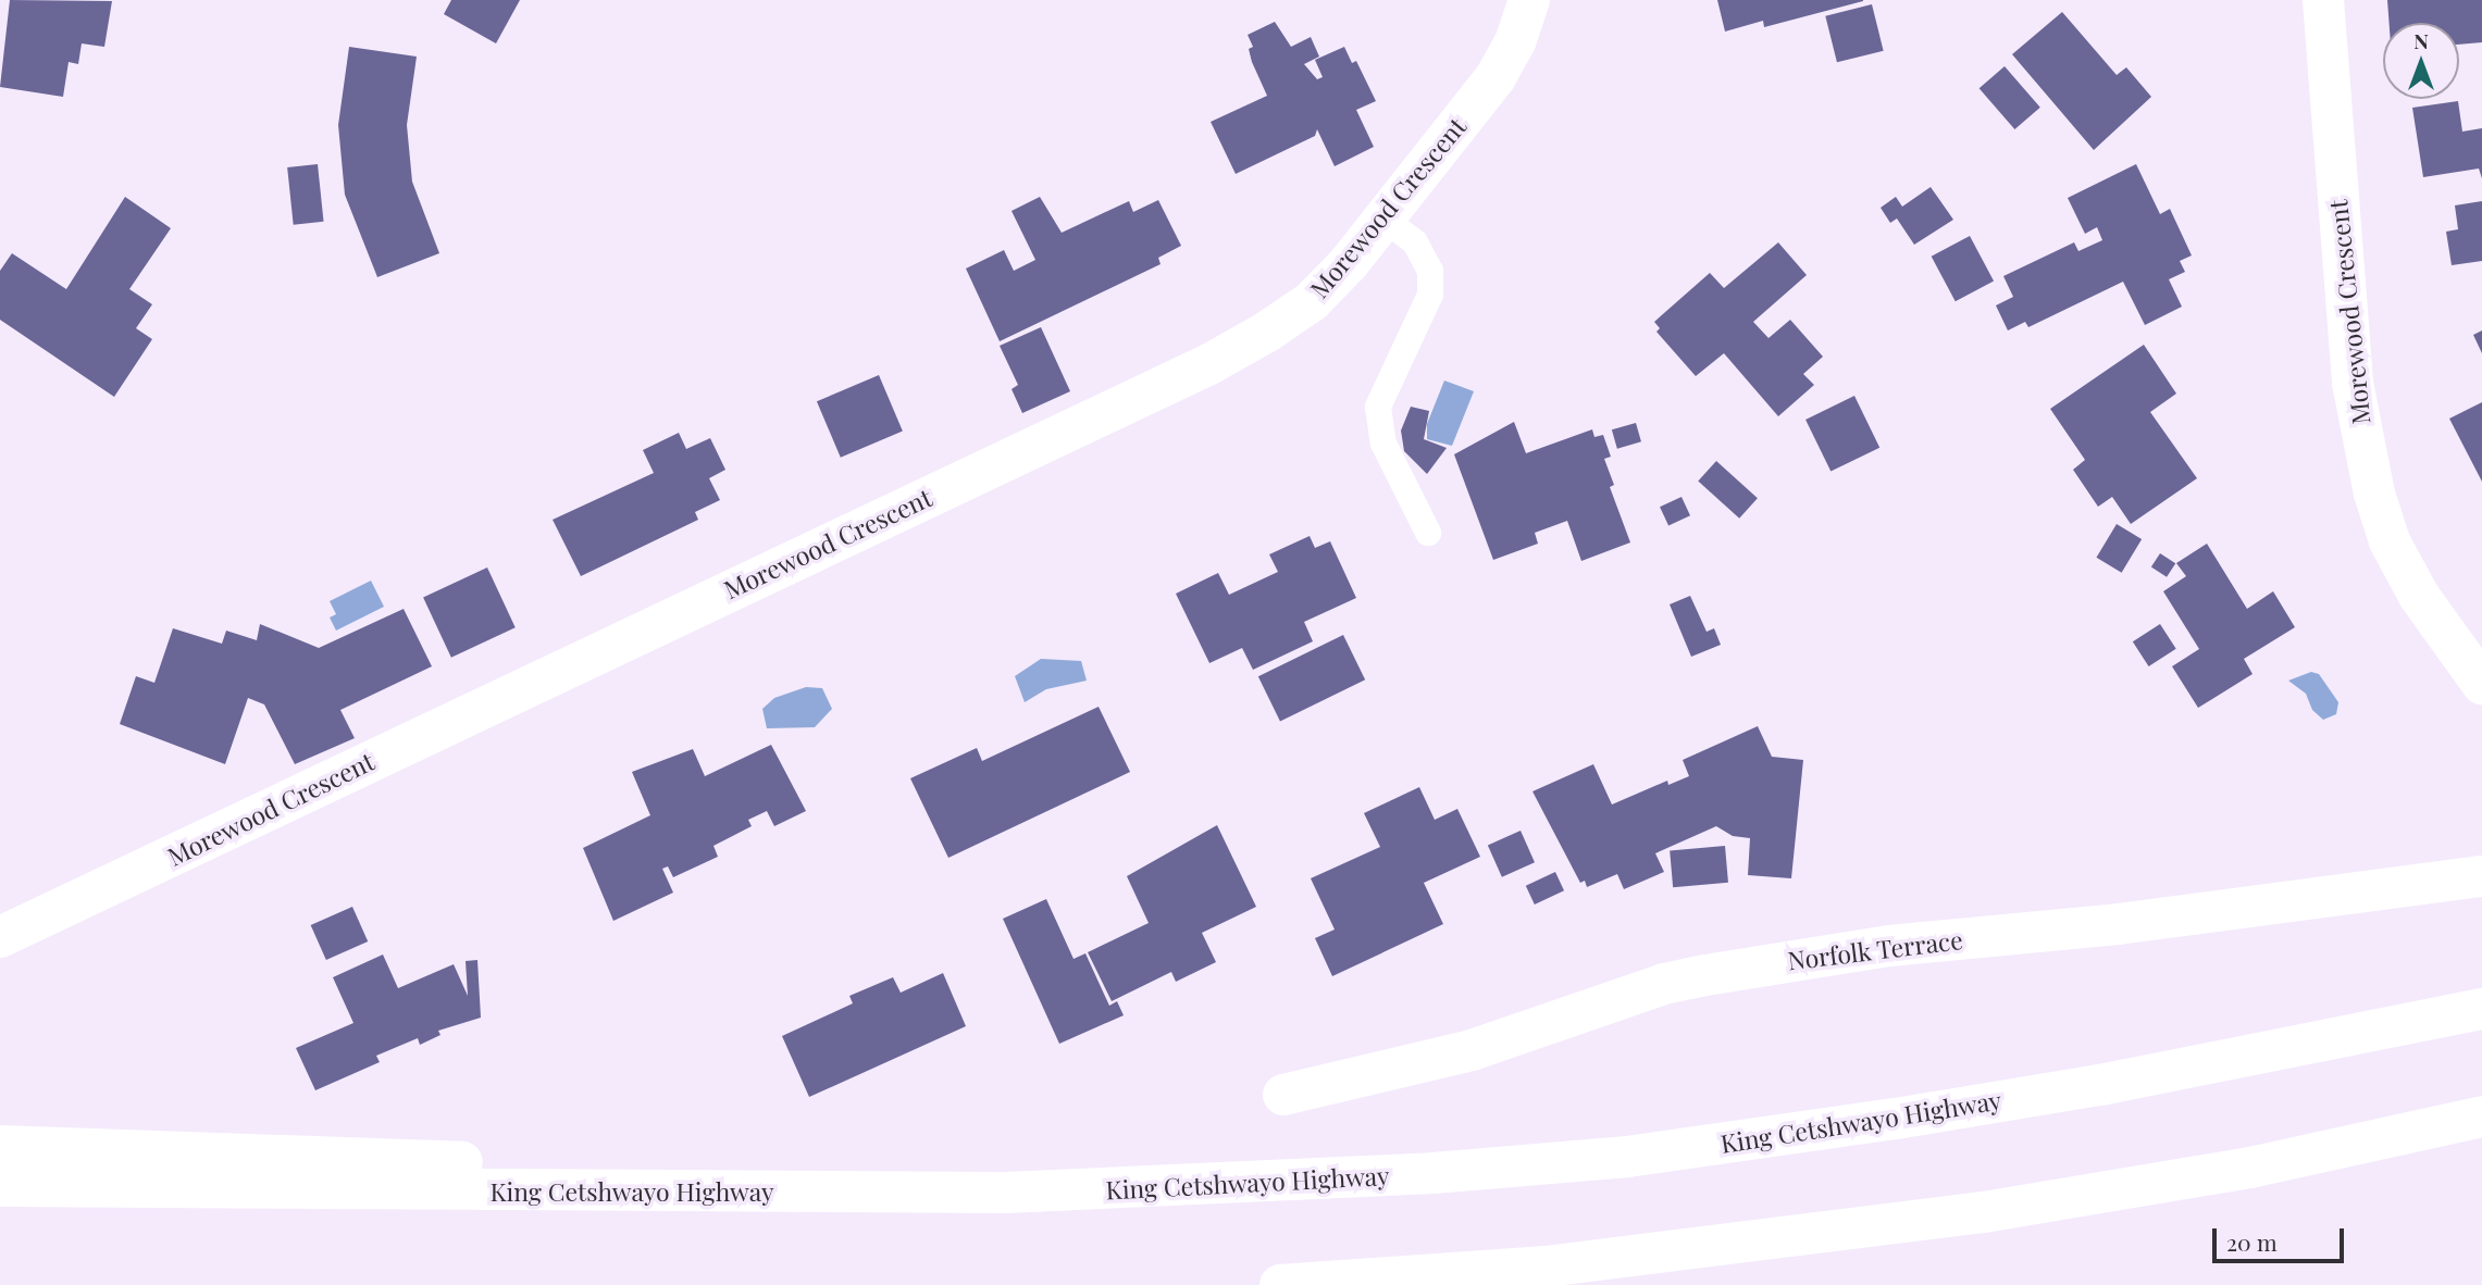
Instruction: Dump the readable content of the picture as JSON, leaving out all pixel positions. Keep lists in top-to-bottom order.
{
  "streets": {
    "main road": ["Morewood Crescent", "Norfolk Terrace", "King Cetshwayo Highway"]
  },
  "scale_bar": "20 m",
  "north": "top"
}
